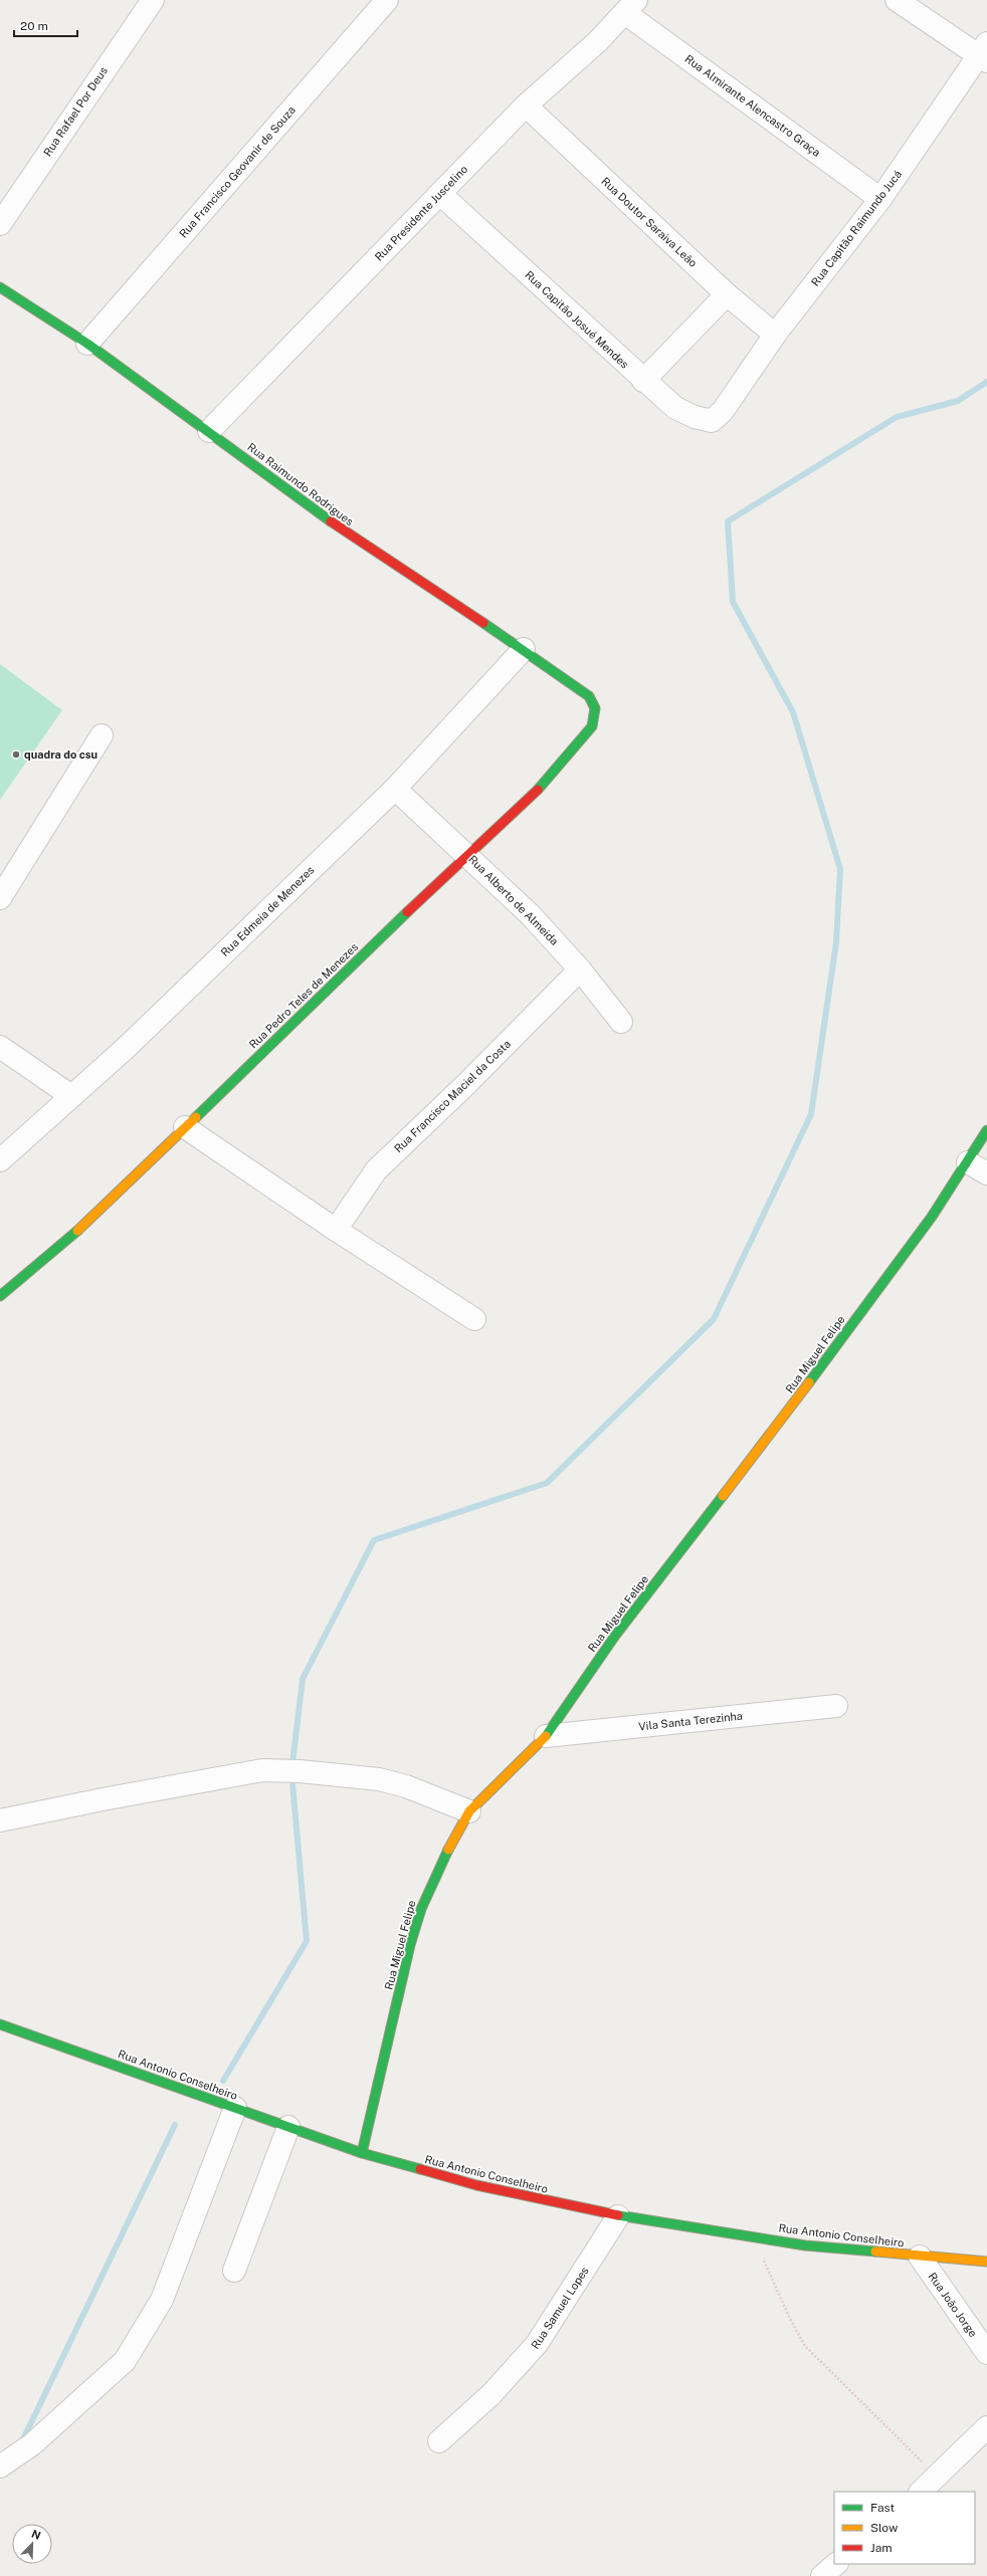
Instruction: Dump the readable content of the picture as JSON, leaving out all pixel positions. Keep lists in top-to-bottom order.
{
  "streets": {
    "street": [
      "Rua Almirante Alencastro Graça",
      "Rua Rafael Por Deus",
      "Rua Francisco Geovanir de Souza",
      "Rua Presidente Juscelino",
      "Rua Doutor Saraiva Leão",
      "Rua Capitão Raimundo Jucá",
      "Rua Capitão Josué Mendes",
      "Rua Raimundo Rodrigues",
      "Rua Alberto de Almeida",
      "Rua Edmeia de Menezes",
      "Rua Pedro Teles de Menezes",
      "Rua Francisco Maciel da Costa",
      "Rua Miguel Felipe",
      "Vila Santa Terezinha",
      "Rua Antonio Conselheiro",
      "Rua João Jorge",
      "Rua Samuel Lopes"
    ]
  },
  "crossings": [
    ["Rua Almirante Alencastro Graça", "Rua Presidente Juscelino"],
    ["Rua Almirante Alencastro Graça", "Rua Capitão Raimundo Jucá"],
    ["Rua Francisco Geovanir de Souza", "Rua Raimundo Rodrigues"],
    ["Rua Presidente Juscelino", "Rua Doutor Saraiva Leão"],
    ["Rua Presidente Juscelino", "Rua Capitão Josué Mendes"],
    ["Rua Presidente Juscelino", "Rua Raimundo Rodrigues"],
    ["Rua Doutor Saraiva Leão", "Rua Capitão Raimundo Jucá"],
    ["Rua Capitão Raimundo Jucá", "Rua Capitão Josué Mendes"],
    ["Rua Raimundo Rodrigues", "Rua Edmeia de Menezes"],
    ["Rua Raimundo Rodrigues", "Rua Pedro Teles de Menezes"],
    ["Rua Alberto de Almeida", "Rua Edmeia de Menezes"],
    ["Rua Alberto de Almeida", "Rua Pedro Teles de Menezes"],
    ["Rua Alberto de Almeida", "Rua Francisco Maciel da Costa"],
    ["Rua Miguel Felipe", "Vila Santa Terezinha"],
    ["Rua Miguel Felipe", "Rua Antonio Conselheiro"],
    ["Rua Antonio Conselheiro", "Rua João Jorge"],
    ["Rua Antonio Conselheiro", "Rua Samuel Lopes"]
  ],
  "places": ["quadra do csu"],
  "legend": ["Fast", "Slow", "Jam"],
  "scale_bar": "20 m",
  "north": "top right"
}
